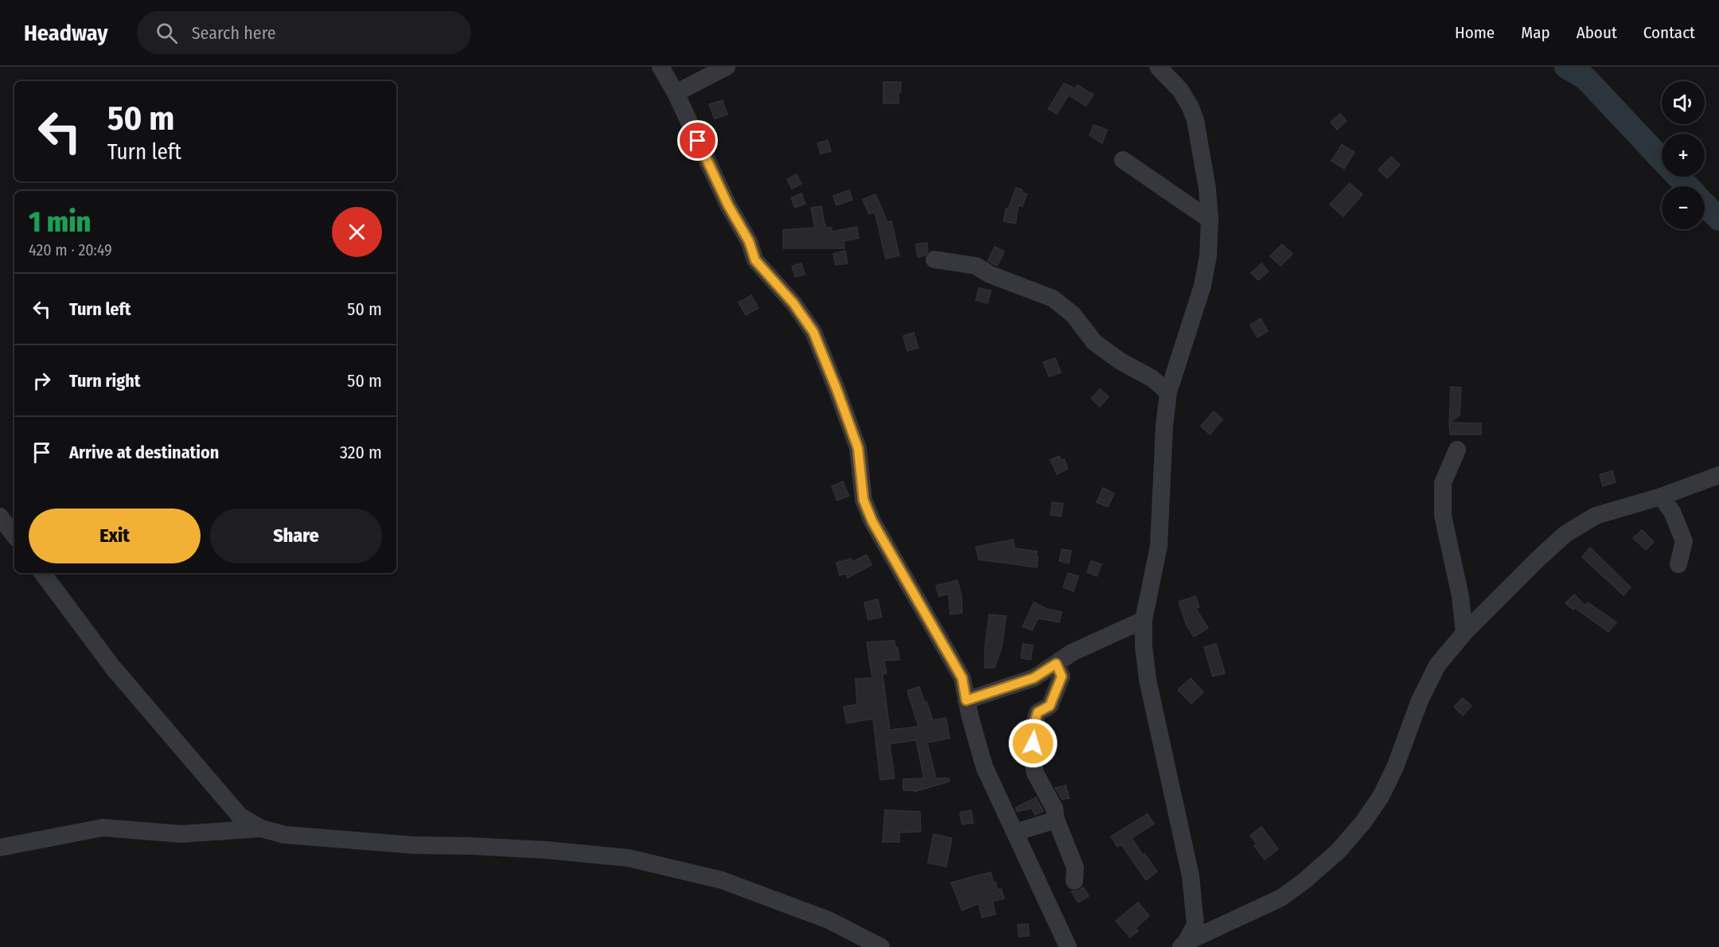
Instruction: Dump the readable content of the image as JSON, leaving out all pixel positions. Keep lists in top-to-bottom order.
{
  "page": {
    "header": "Headway",
    "search": "Search here",
    "nav": [
      "Home",
      "Map",
      "About",
      "Contact"
    ],
    "map_buttons": ["+", "−"],
    "turn": ["50 m", "Turn left"],
    "heading": ["1 min", "420 m · 20:49"],
    "list": [
      {
        "name": "Turn left",
        "value": "50 m"
      },
      {
        "name": "Turn right",
        "value": "50 m"
      },
      {
        "name": "Arrive at destination",
        "value": "320 m"
      }
    ],
    "buttons": ["Exit", "Share"]
  }
}
